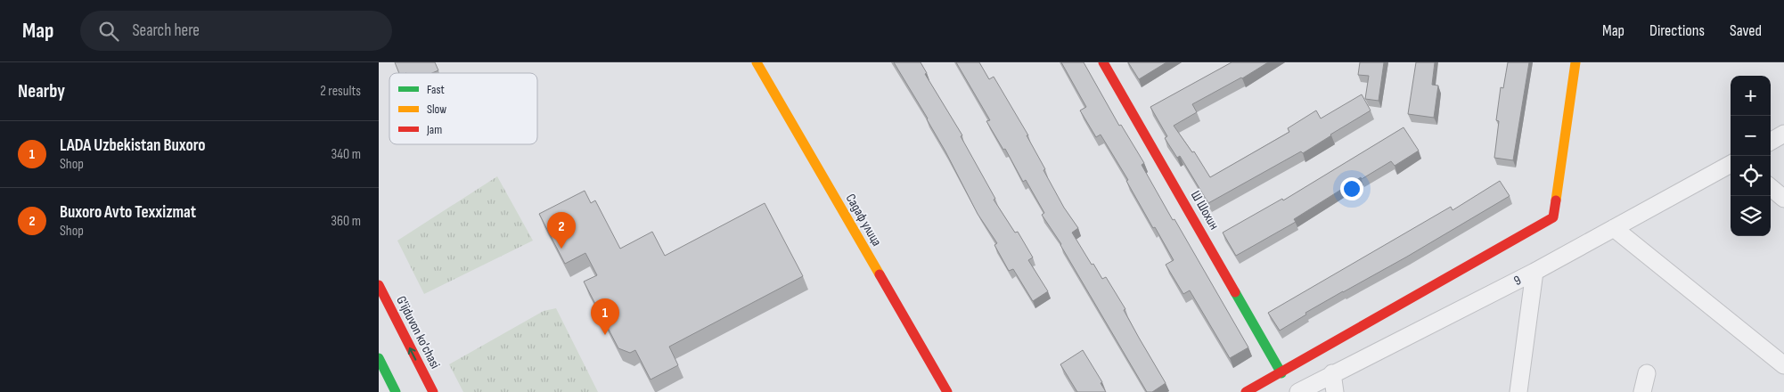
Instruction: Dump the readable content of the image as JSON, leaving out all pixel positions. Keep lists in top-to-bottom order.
{
  "streets": {
    "street": [
      "Ш Шохин",
      "Садаф улица",
      "9",
      "G'ijduvon ko'chasi"
    ]
  },
  "legend": ["Fast", "Slow", "Jam"],
  "page": {
    "header": "Map",
    "search": "Search here",
    "nav": ["Map", "Directions", "Saved"],
    "heading": ["Nearby", "2 results"],
    "map_buttons": ["+", "−"],
    "list": [
      {
        "mark": "1",
        "name": "LADA Uzbekistan Buxoro",
        "note": "Shop",
        "value": "340 m"
      },
      {
        "mark": "2",
        "name": "Buxoro Avto Texxizmat",
        "note": "Shop",
        "value": "360 m"
      }
    ],
    "pins": ["2", "1"]
  }
}
